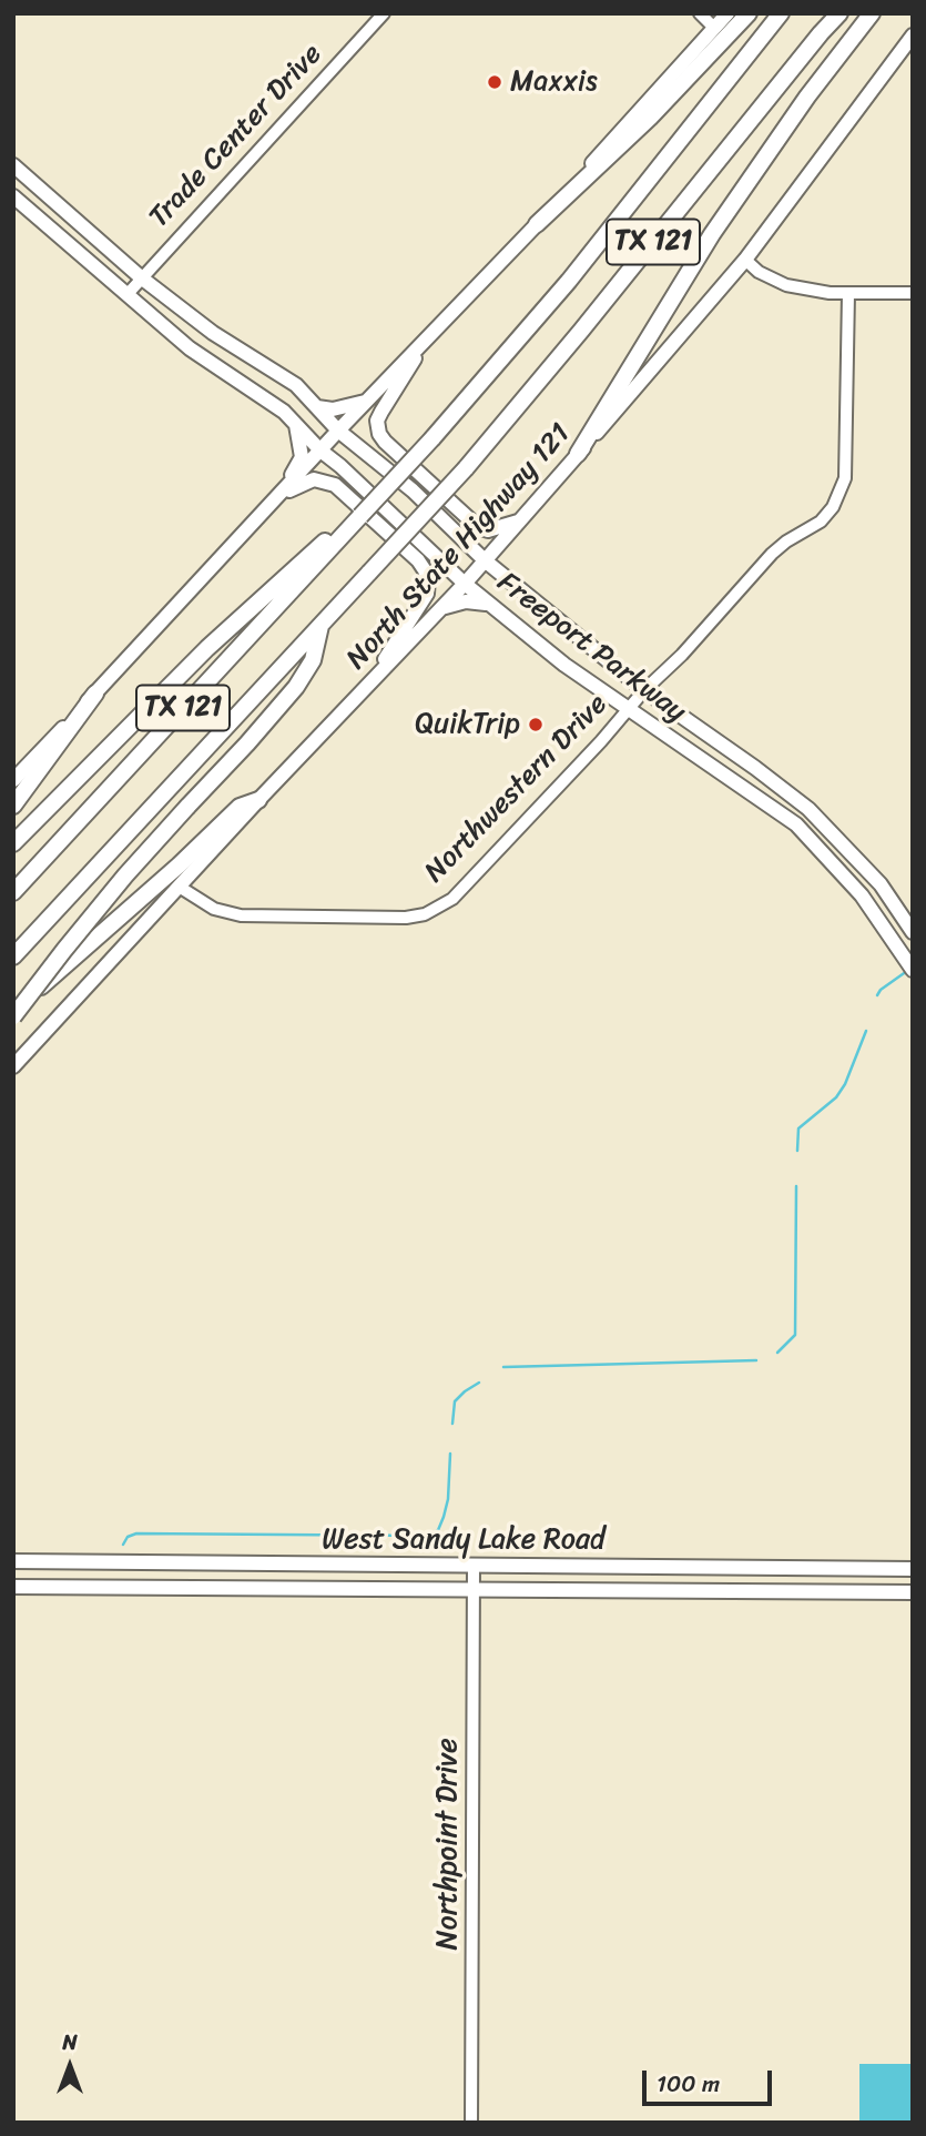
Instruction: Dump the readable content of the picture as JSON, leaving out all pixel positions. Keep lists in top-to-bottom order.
{
  "streets": {
    "highway": ["TX 121"],
    "main road": ["North State Highway 121", "Freeport Parkway", "West Sandy Lake Road"],
    "street": ["Trade Center Drive", "Northwestern Drive", "Northpoint Drive"]
  },
  "crossings": [
    ["Trade Center Drive", "Freeport Parkway"],
    ["North State Highway 121", "Freeport Parkway"],
    ["North State Highway 121", "Northwestern Drive"],
    ["Freeport Parkway", "Northwestern Drive"],
    ["West Sandy Lake Road", "Northpoint Drive"]
  ],
  "places": ["Maxxis", "QuikTrip"],
  "scale_bar": "100 m",
  "north": "top"
}
